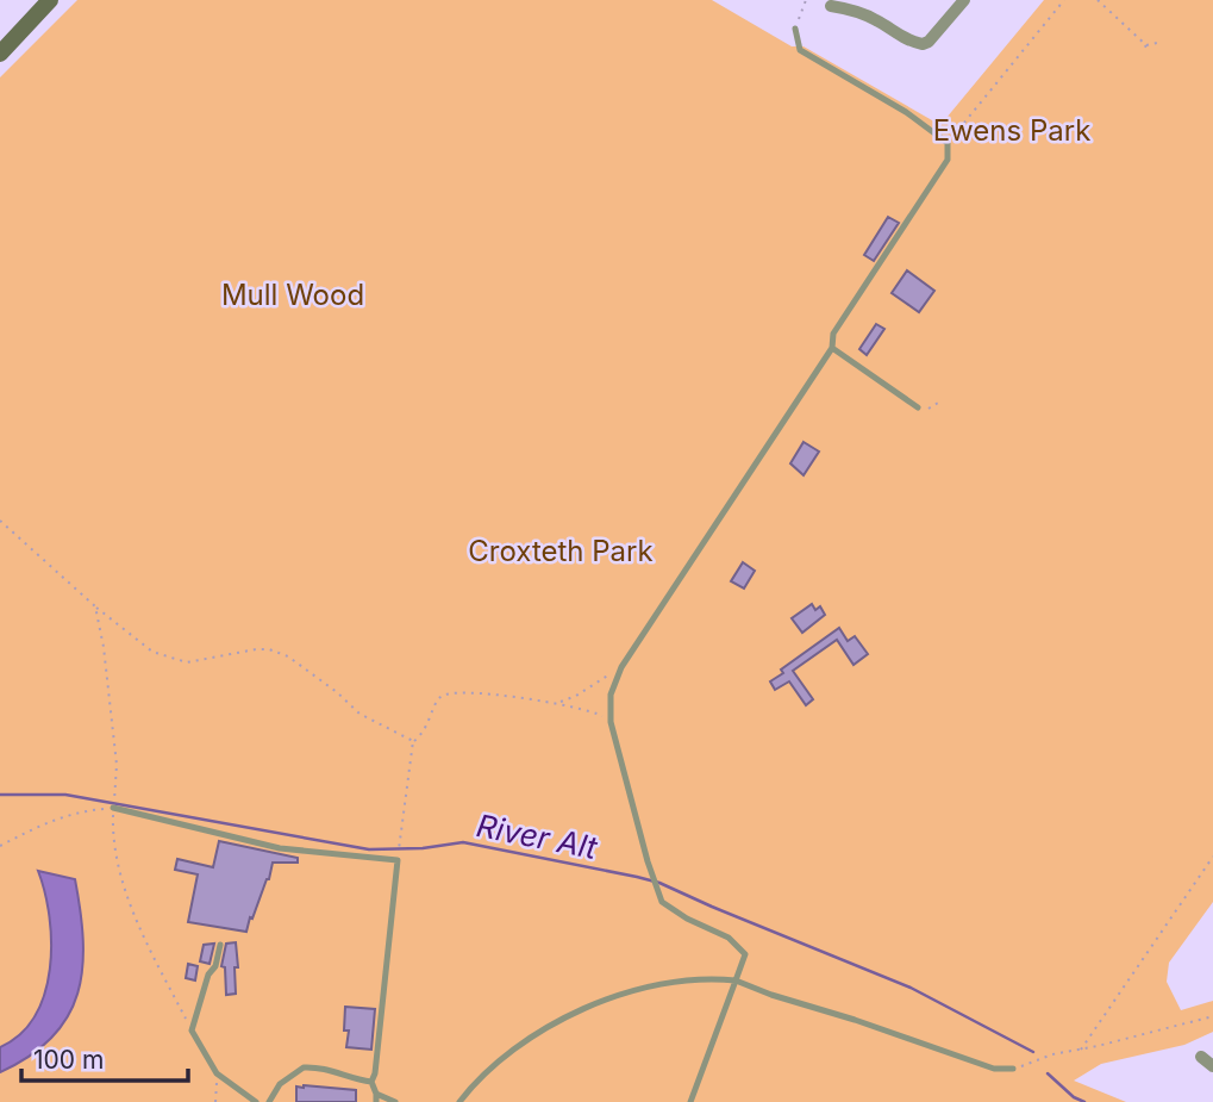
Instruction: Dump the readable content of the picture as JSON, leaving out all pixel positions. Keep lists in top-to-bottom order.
{
  "water": ["River Alt"],
  "parks": ["Ewens Park", "Mull Wood", "Croxteth Park"],
  "scale_bar": "100 m"
}
